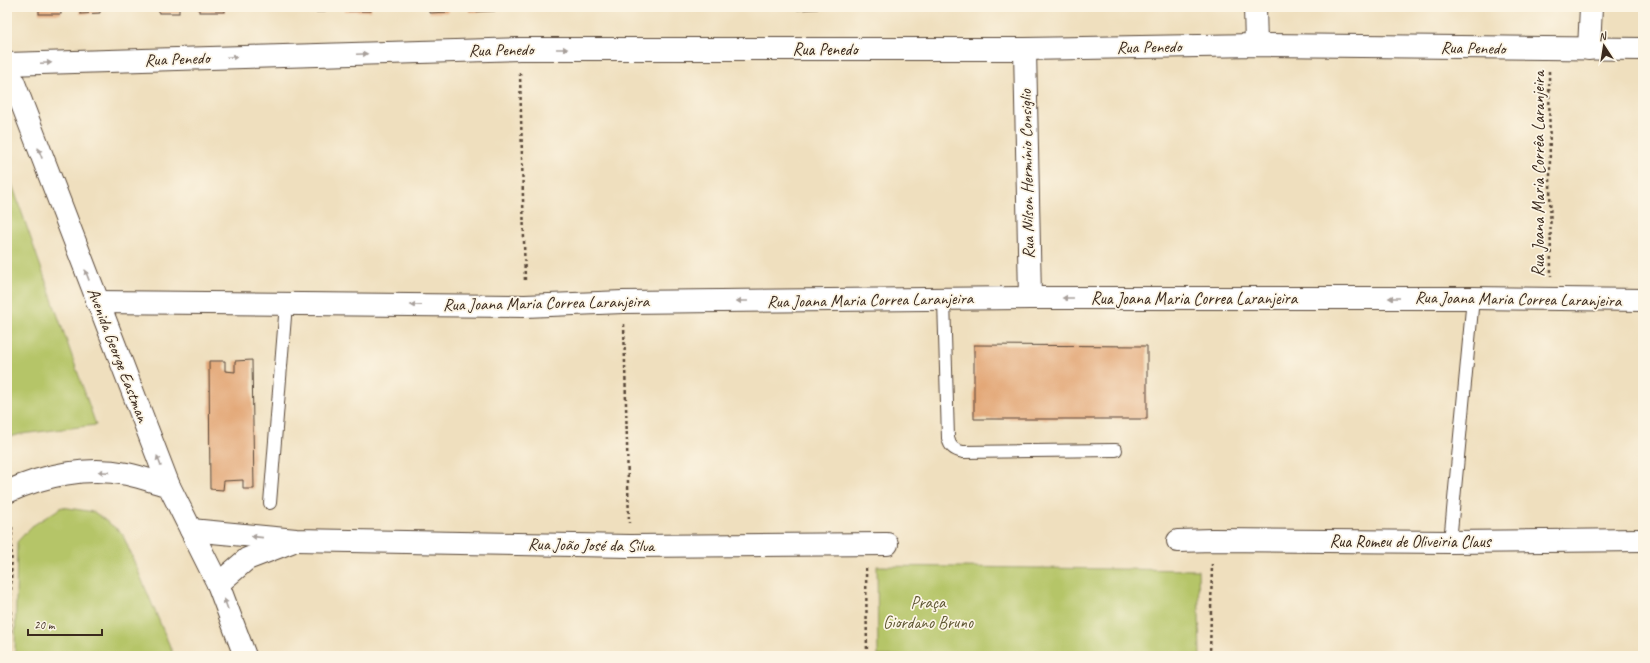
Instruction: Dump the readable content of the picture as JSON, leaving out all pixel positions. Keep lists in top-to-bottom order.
{
  "streets": {
    "street": [
      "Rua Penedo",
      "Rua Nilson Hermínio Consiglio",
      "Rua Joana Maria Correa Laranjeira",
      "Avenida George Eastman",
      "Rua Romeu de Oliveiria Claus",
      "Rua João José da Silva"
    ],
    "path": ["Rua Joana Maria Corrêa Laranjeira"]
  },
  "crossings": [
    ["Rua Penedo", "Rua Nilson Hermínio Consiglio"],
    ["Rua Penedo", "Rua Joana Maria Corrêa Laranjeira"],
    ["Rua Penedo", "Avenida George Eastman"],
    ["Rua Nilson Hermínio Consiglio", "Rua Joana Maria Correa Laranjeira"],
    ["Rua Joana Maria Corrêa Laranjeira", "Rua Joana Maria Correa Laranjeira"],
    ["Rua Joana Maria Correa Laranjeira", "Avenida George Eastman"],
    ["Avenida George Eastman", "Rua João José da Silva"]
  ],
  "one_way": ["Rua Penedo", "Rua Joana Maria Correa Laranjeira", "Avenida George Eastman"],
  "parks": ["Praça Giordano Bruno"],
  "scale_bar": "20 m",
  "north": "top"
}
